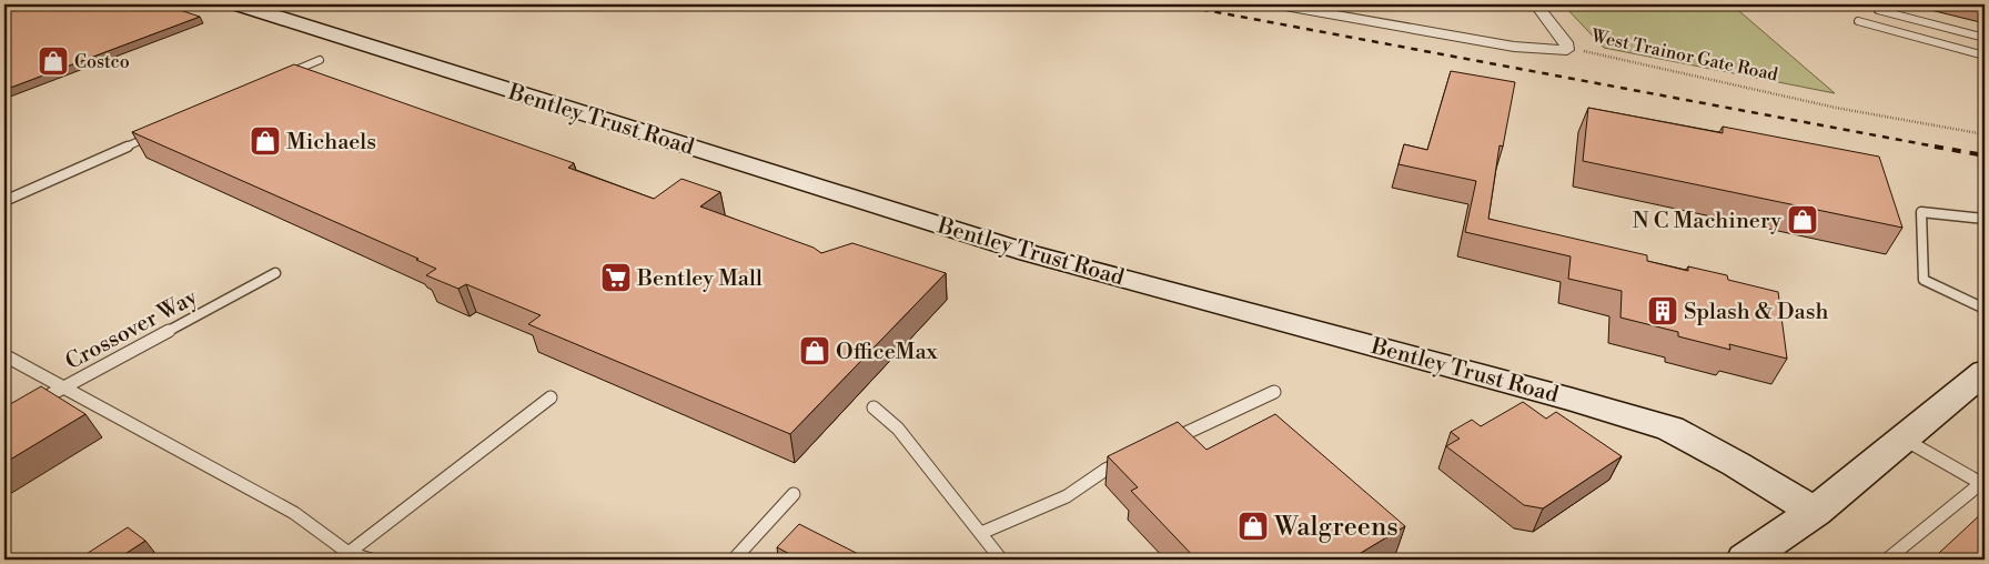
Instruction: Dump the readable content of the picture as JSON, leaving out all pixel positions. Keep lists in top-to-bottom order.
{
  "streets": {
    "street": ["West Trainor Gate Road", "Bentley Trust Road"],
    "lane": ["Crossover Way"]
  },
  "places": {
    "shop": [
      "Costco",
      "Michaels",
      "N C Machinery",
      "OfficeMax",
      "Walgreens"
    ],
    "supermarket": ["Bentley Mall"],
    "building": ["Splash & Dash"]
  }
}
